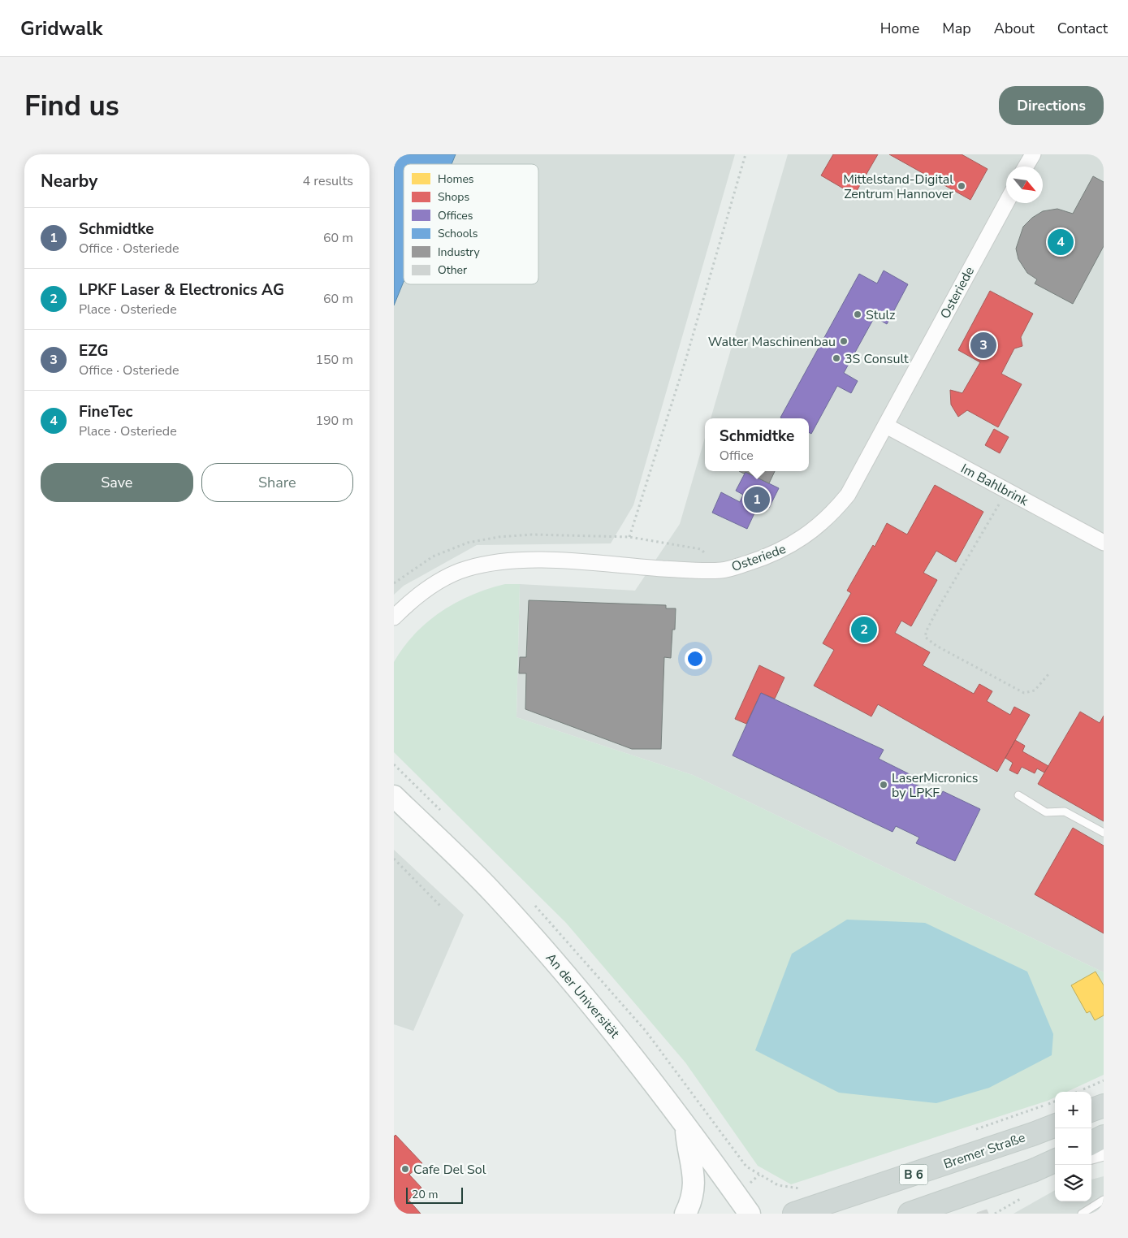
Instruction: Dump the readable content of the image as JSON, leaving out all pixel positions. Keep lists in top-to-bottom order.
{
  "streets": {
    "main road": ["Bremer Straße", "B 6"],
    "street": ["Osteriede", "Im Bahlbrink", "An der Universität"]
  },
  "crossings": [
    ["Osteriede", "Im Bahlbrink"]
  ],
  "places": [
    "Mittelstand-Digital Zentrum Hannover",
    "Stulz",
    "Walter Maschinenbau",
    "3S Consult",
    "LaserMicronics by LPKF",
    "Cafe Del Sol"
  ],
  "legend": [
    "Homes",
    "Shops",
    "Offices",
    "Schools",
    "Industry",
    "Other"
  ],
  "scale_bar": "20 m",
  "north": "bottom right",
  "page": {
    "header": "Gridwalk",
    "nav": [
      "Home",
      "Map",
      "About",
      "Contact"
    ],
    "buttons": [
      "Directions",
      ["Save", "Share"]
    ],
    "title": "Find us",
    "heading": ["Nearby", "4 results"],
    "list": [
      {
        "mark": "1",
        "name": "Schmidtke",
        "note": "Office · Osteriede",
        "value": "60 m"
      },
      {
        "mark": "2",
        "name": "LPKF Laser & Electronics AG",
        "note": "Place · Osteriede",
        "value": "60 m"
      },
      {
        "mark": "3",
        "name": "EZG",
        "note": "Office · Osteriede",
        "value": "150 m"
      },
      {
        "mark": "4",
        "name": "FineTec",
        "note": "Place · Osteriede",
        "value": "190 m"
      }
    ],
    "pins": [
      "4",
      "3",
      "1",
      "2"
    ],
    "popup": ["Schmidtke", "Office"],
    "map_buttons": ["+", "−"],
    "scale": "20 m"
  }
}
